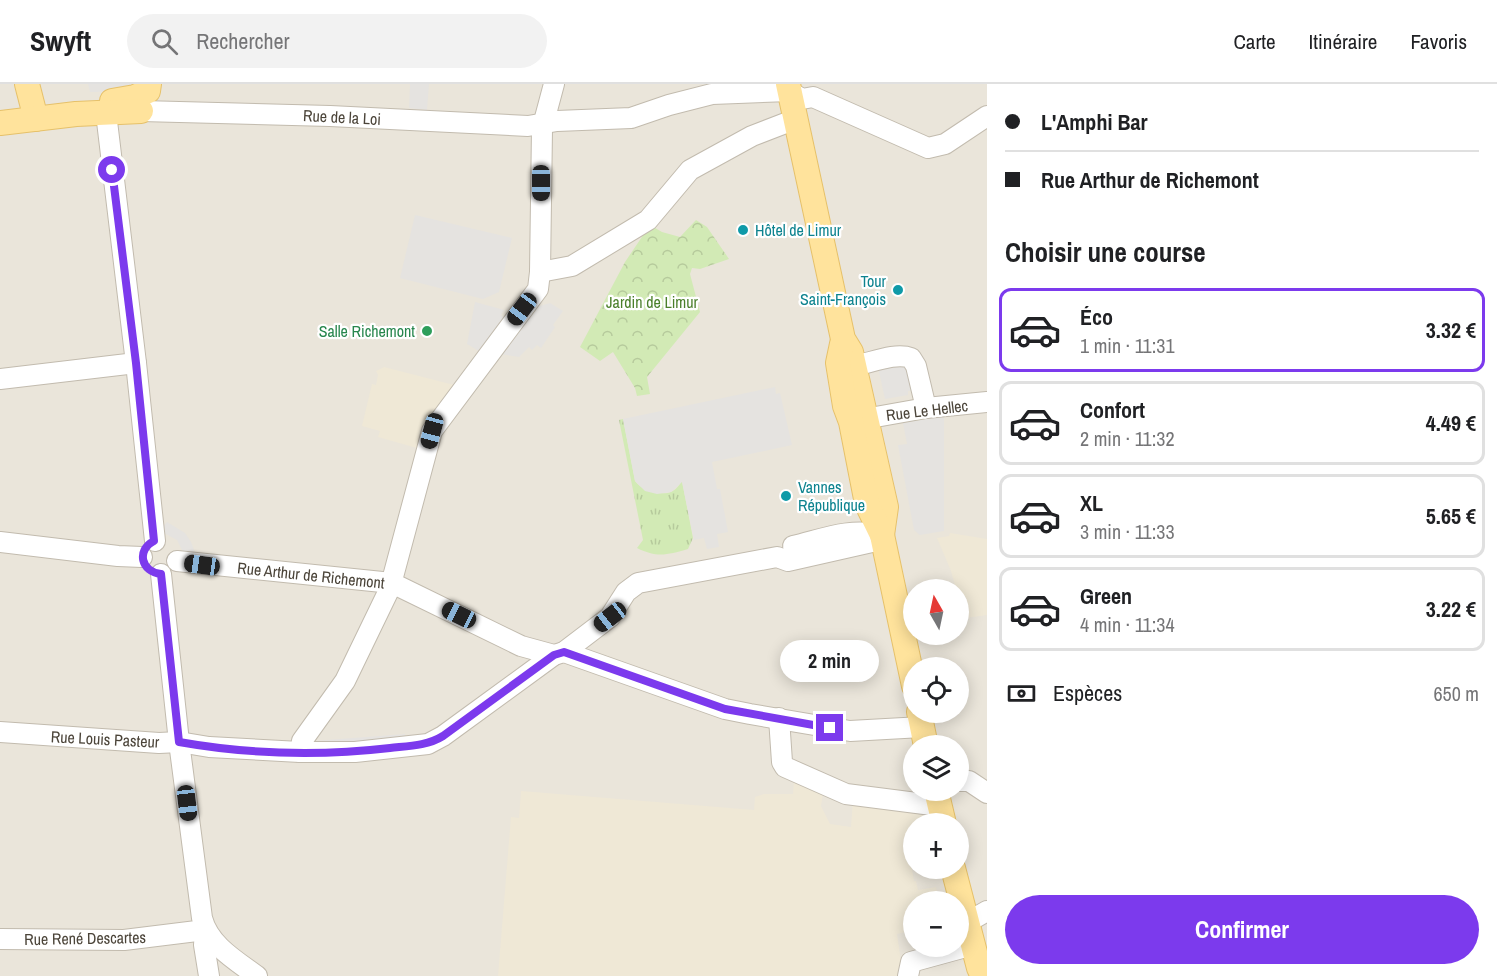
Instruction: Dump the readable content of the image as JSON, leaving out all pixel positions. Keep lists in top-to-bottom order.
{
  "streets": {
    "street": [
      "Rue de la Loi",
      "Rue Le Hellec",
      "Rue Arthur de Richemont",
      "Rue Louis Pasteur",
      "Rue René Descartes"
    ]
  },
  "crossings": [
    ["Rue Arthur de Richemont", "Rue Louis Pasteur"]
  ],
  "parks": ["Jardin de Limur"],
  "places": [
    "Hôtel de Limur",
    "Tour Saint-François",
    "Salle Richemont",
    "Vannes République"
  ],
  "north": "top",
  "page": {
    "header": "Swyft",
    "search": "Rechercher",
    "nav": ["Carte", "Itinéraire", "Favoris"],
    "banner": ["L'Amphi Bar", "Rue Arthur de Richemont"],
    "heading": "Choisir une course",
    "list": [
      {
        "name": "Éco",
        "note": "1 min · 11:31",
        "value": "3.32 €"
      },
      {
        "name": "Confort",
        "note": "2 min · 11:32",
        "value": "4.49 €"
      },
      {
        "name": "XL",
        "note": "3 min · 11:33",
        "value": "5.65 €"
      },
      {
        "name": "Green",
        "note": "4 min · 11:34",
        "value": "3.22 €"
      }
    ],
    "map_buttons": ["+", "−"],
    "bubble": "2 min",
    "pay": ["Espèces", "650 m"],
    "buttons": "Confirmer"
  }
}
